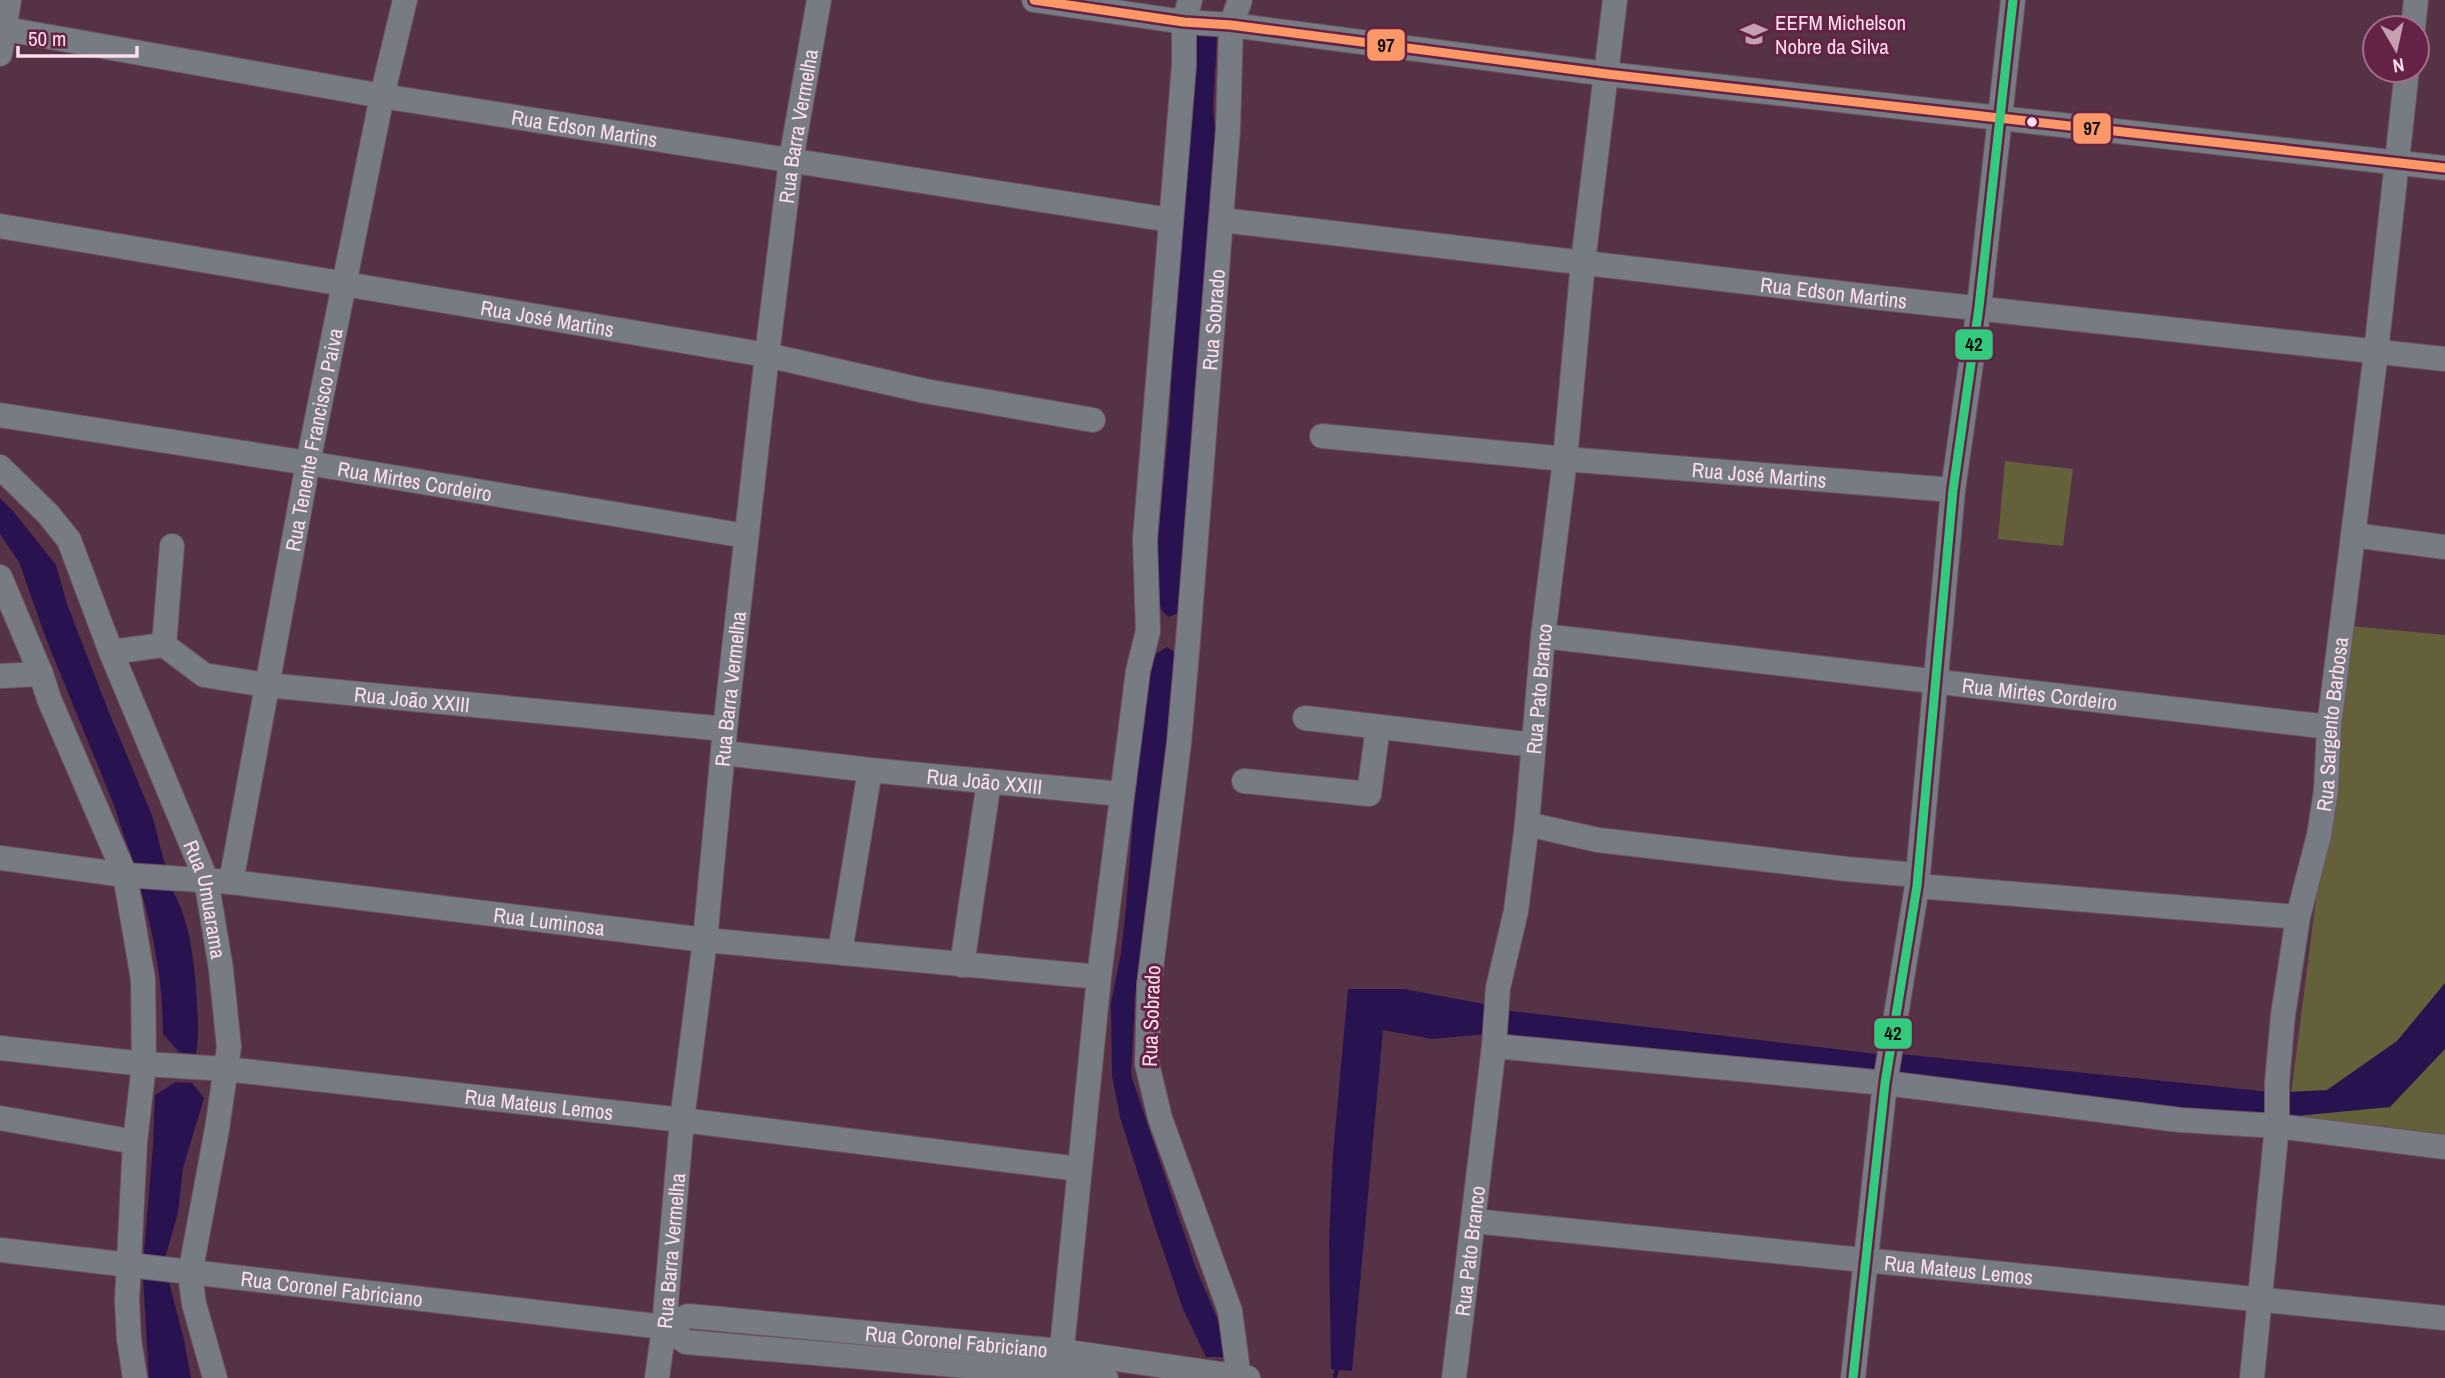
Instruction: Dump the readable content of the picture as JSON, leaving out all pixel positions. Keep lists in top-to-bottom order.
{
  "streets": {
    "street": [
      "Rua Barra Vermelha",
      "Rua Edson Martins",
      "Rua José Martins",
      "Rua Sobrado",
      "Rua Tenente Francisco Paiva",
      "Rua Mirtes Cordeiro",
      "Rua Pato Branco",
      "Rua João XXIII",
      "Rua Sargento Barbosa",
      "Rua Umuarama",
      "Rua Luminosa",
      "Rua Mateus Lemos",
      "Rua Coronel Fabriciano"
    ]
  },
  "crossings": [
    ["Rua Barra Vermelha", "Rua Edson Martins"],
    ["Rua Barra Vermelha", "Rua José Martins"],
    ["Rua Barra Vermelha", "Rua Mirtes Cordeiro"],
    ["Rua Barra Vermelha", "Rua João XXIII"],
    ["Rua Barra Vermelha", "Rua Luminosa"],
    ["Rua Barra Vermelha", "Rua Mateus Lemos"],
    ["Rua Barra Vermelha", "Rua Coronel Fabriciano"],
    ["Rua Edson Martins", "Rua Sobrado"],
    ["Rua Edson Martins", "Rua Tenente Francisco Paiva"],
    ["Rua Edson Martins", "Rua Pato Branco"],
    ["Rua Edson Martins", "Rua Sargento Barbosa"],
    ["Rua José Martins", "Rua Tenente Francisco Paiva"],
    ["Rua José Martins", "Rua Pato Branco"],
    ["Rua Sobrado", "Rua Coronel Fabriciano"],
    ["Rua Tenente Francisco Paiva", "Rua Mirtes Cordeiro"],
    ["Rua Tenente Francisco Paiva", "Rua João XXIII"],
    ["Rua Tenente Francisco Paiva", "Rua Luminosa"],
    ["Rua Mirtes Cordeiro", "Rua Pato Branco"],
    ["Rua Mirtes Cordeiro", "Rua Sargento Barbosa"],
    ["Rua Pato Branco", "Rua Mateus Lemos"],
    ["Rua Sargento Barbosa", "Rua Mateus Lemos"],
    ["Rua Umuarama", "Rua Luminosa"],
    ["Rua Umuarama", "Rua Mateus Lemos"],
    ["Rua Umuarama", "Rua Coronel Fabriciano"]
  ],
  "places": {
    "school or university": ["EEFM Michelson Nobre da Silva"]
  },
  "lines": ["transit line 97", "transit line 42"],
  "scale_bar": "50 m",
  "north": "bottom"
}
